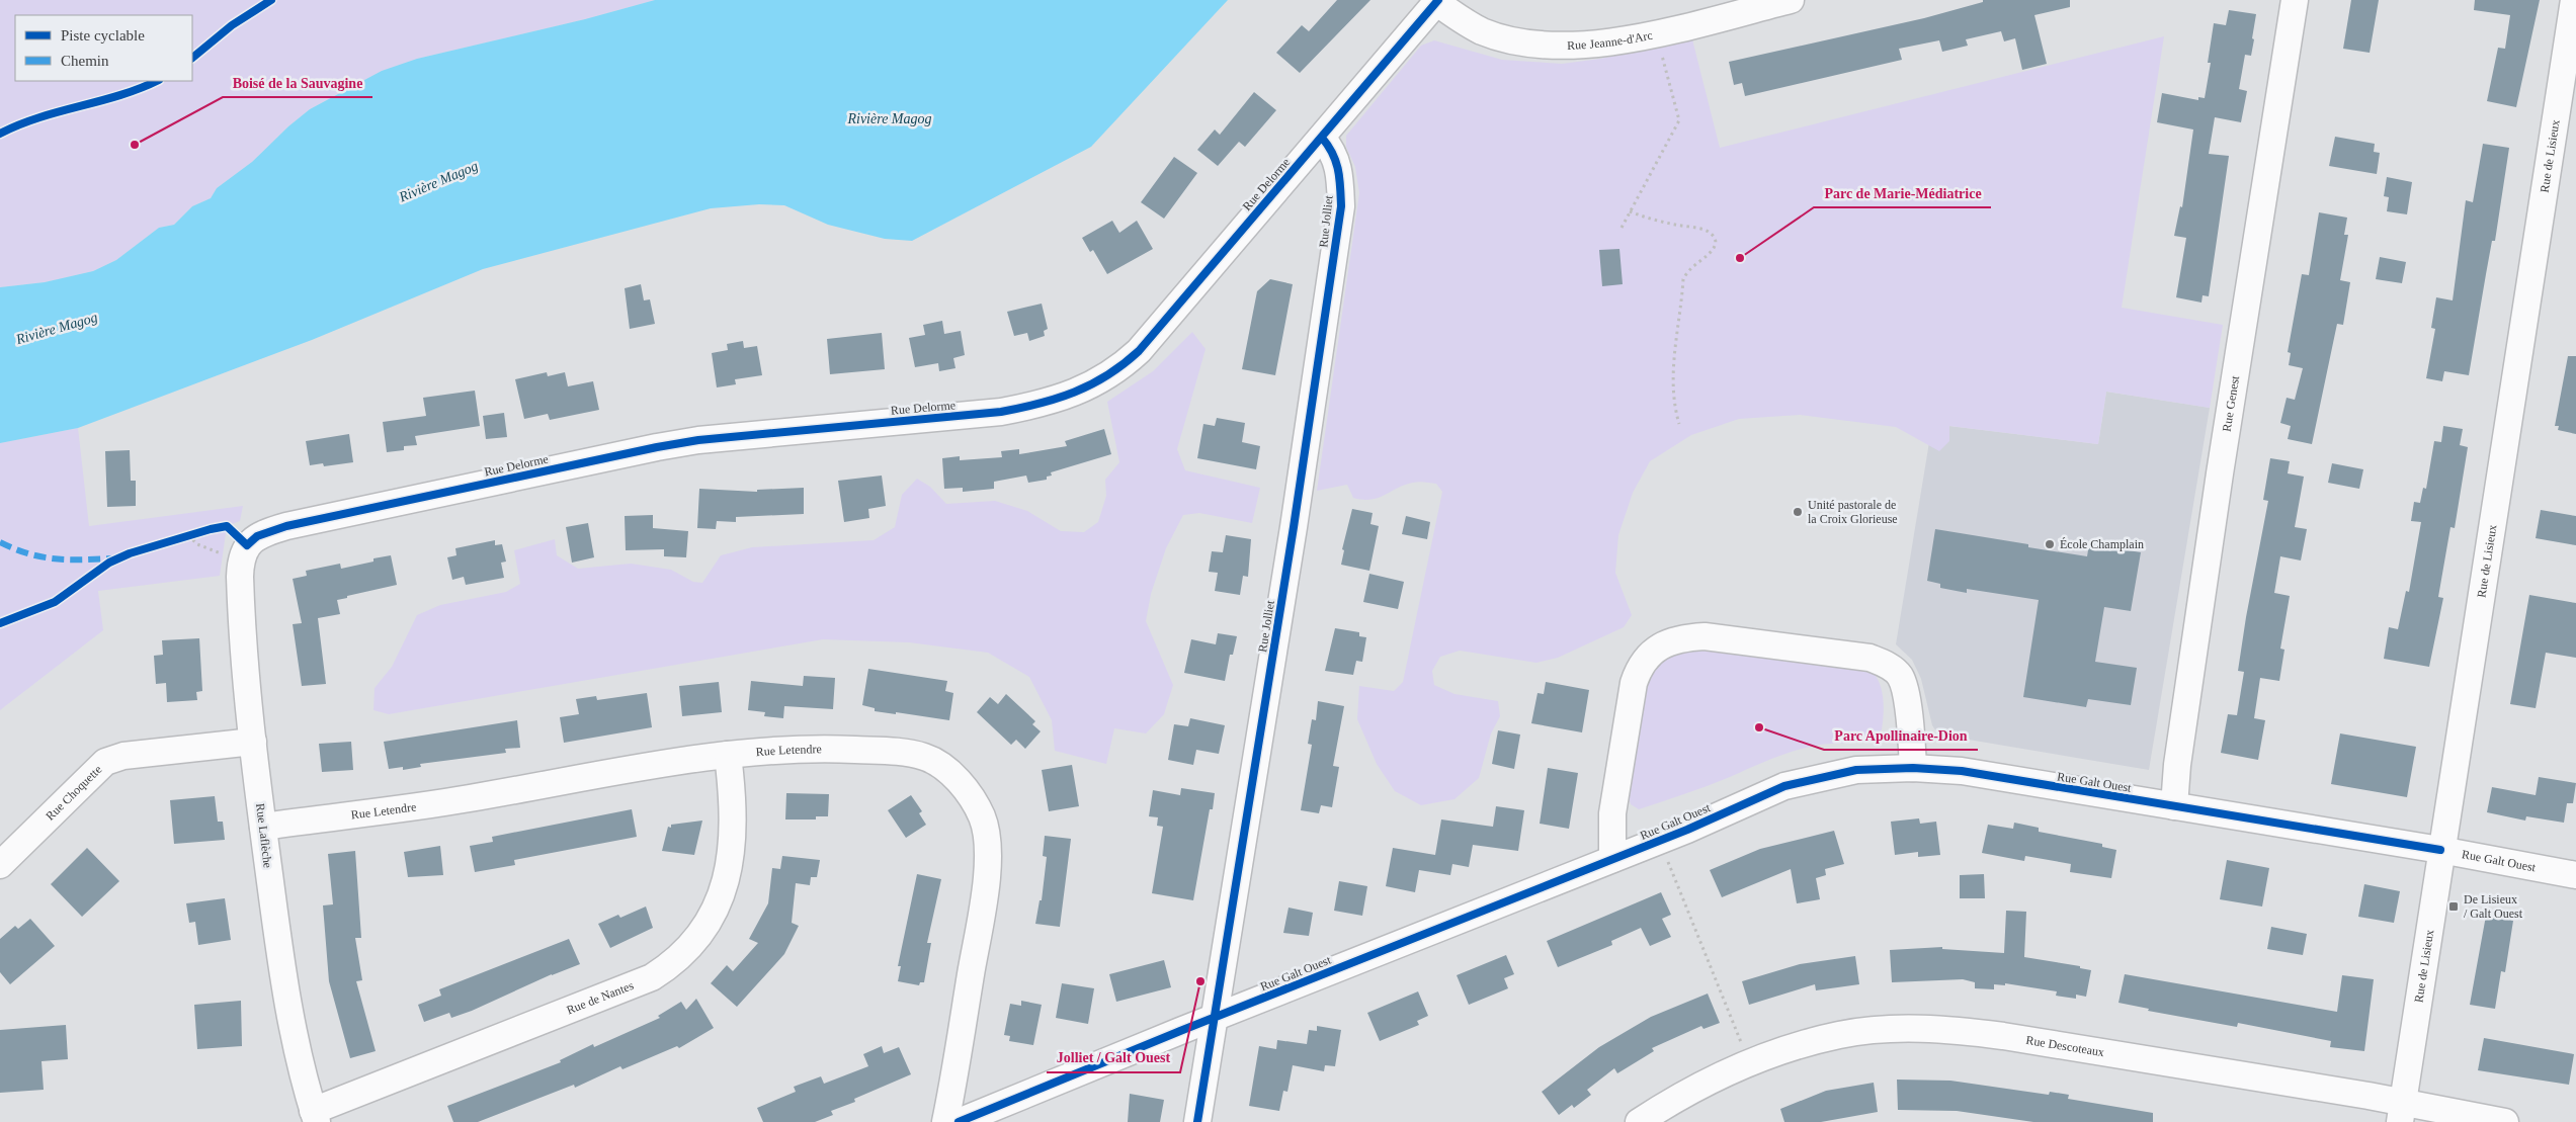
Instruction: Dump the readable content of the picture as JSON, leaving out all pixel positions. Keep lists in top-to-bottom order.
{
  "streets": {
    "street": [
      "Rue Jeanne-d'Arc",
      "Rue de Lisieux",
      "Rue Delorme",
      "Rue Jolliet",
      "Rue Genest",
      "Rue Letendre",
      "Rue Galt Ouest",
      "Rue Choquette",
      "Rue Laflèche",
      "Rue de Nantes",
      "Rue Descoteaux"
    ]
  },
  "crossings": [
    ["Rue Jeanne-d'Arc", "Rue Delorme"],
    ["Rue de Lisieux", "Rue Galt Ouest"],
    ["Rue de Lisieux", "Rue Descoteaux"],
    ["Rue Delorme", "Rue Jolliet"],
    ["Rue Delorme", "Rue Laflèche"],
    ["Rue Jolliet", "Rue Galt Ouest"],
    ["Rue Genest", "Rue Galt Ouest"],
    ["Rue Letendre", "Rue Laflèche"],
    ["Rue Letendre", "Rue de Nantes"],
    ["Rue Choquette", "Rue Laflèche"],
    ["Rue Laflèche", "Rue de Nantes"]
  ],
  "water": ["Rivière Magog"],
  "places": {
    "other": [
      "Boisé de la Sauvagine",
      "Parc de Marie-Médiatrice",
      "Unité pastorale de la Croix Glorieuse",
      "École Champlain",
      "Parc Apollinaire-Dion",
      "Jolliet / Galt Ouest"
    ],
    "transit": ["De Lisieux / Galt Ouest"]
  },
  "legend": ["Piste cyclable", "Chemin"]
}
